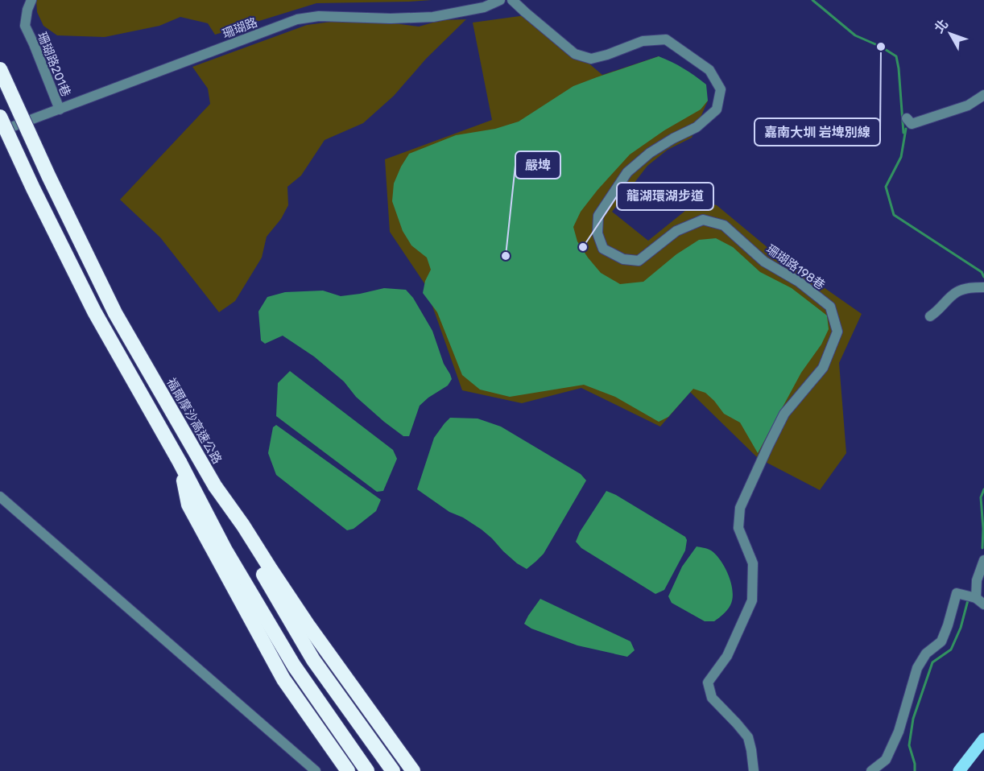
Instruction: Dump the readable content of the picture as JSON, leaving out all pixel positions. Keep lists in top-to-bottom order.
{
  "streets": {
    "highway": ["福爾摩沙高速公路"],
    "street": ["珊瑚路", "珊瑚路201巷", "珊瑚路198巷"]
  },
  "crossings": [
    ["珊瑚路", "珊瑚路201巷"]
  ],
  "places": ["嘉南大圳 岩埤別線", "龍湖環湖步道", "嚴埤"],
  "north": "top left"
}
